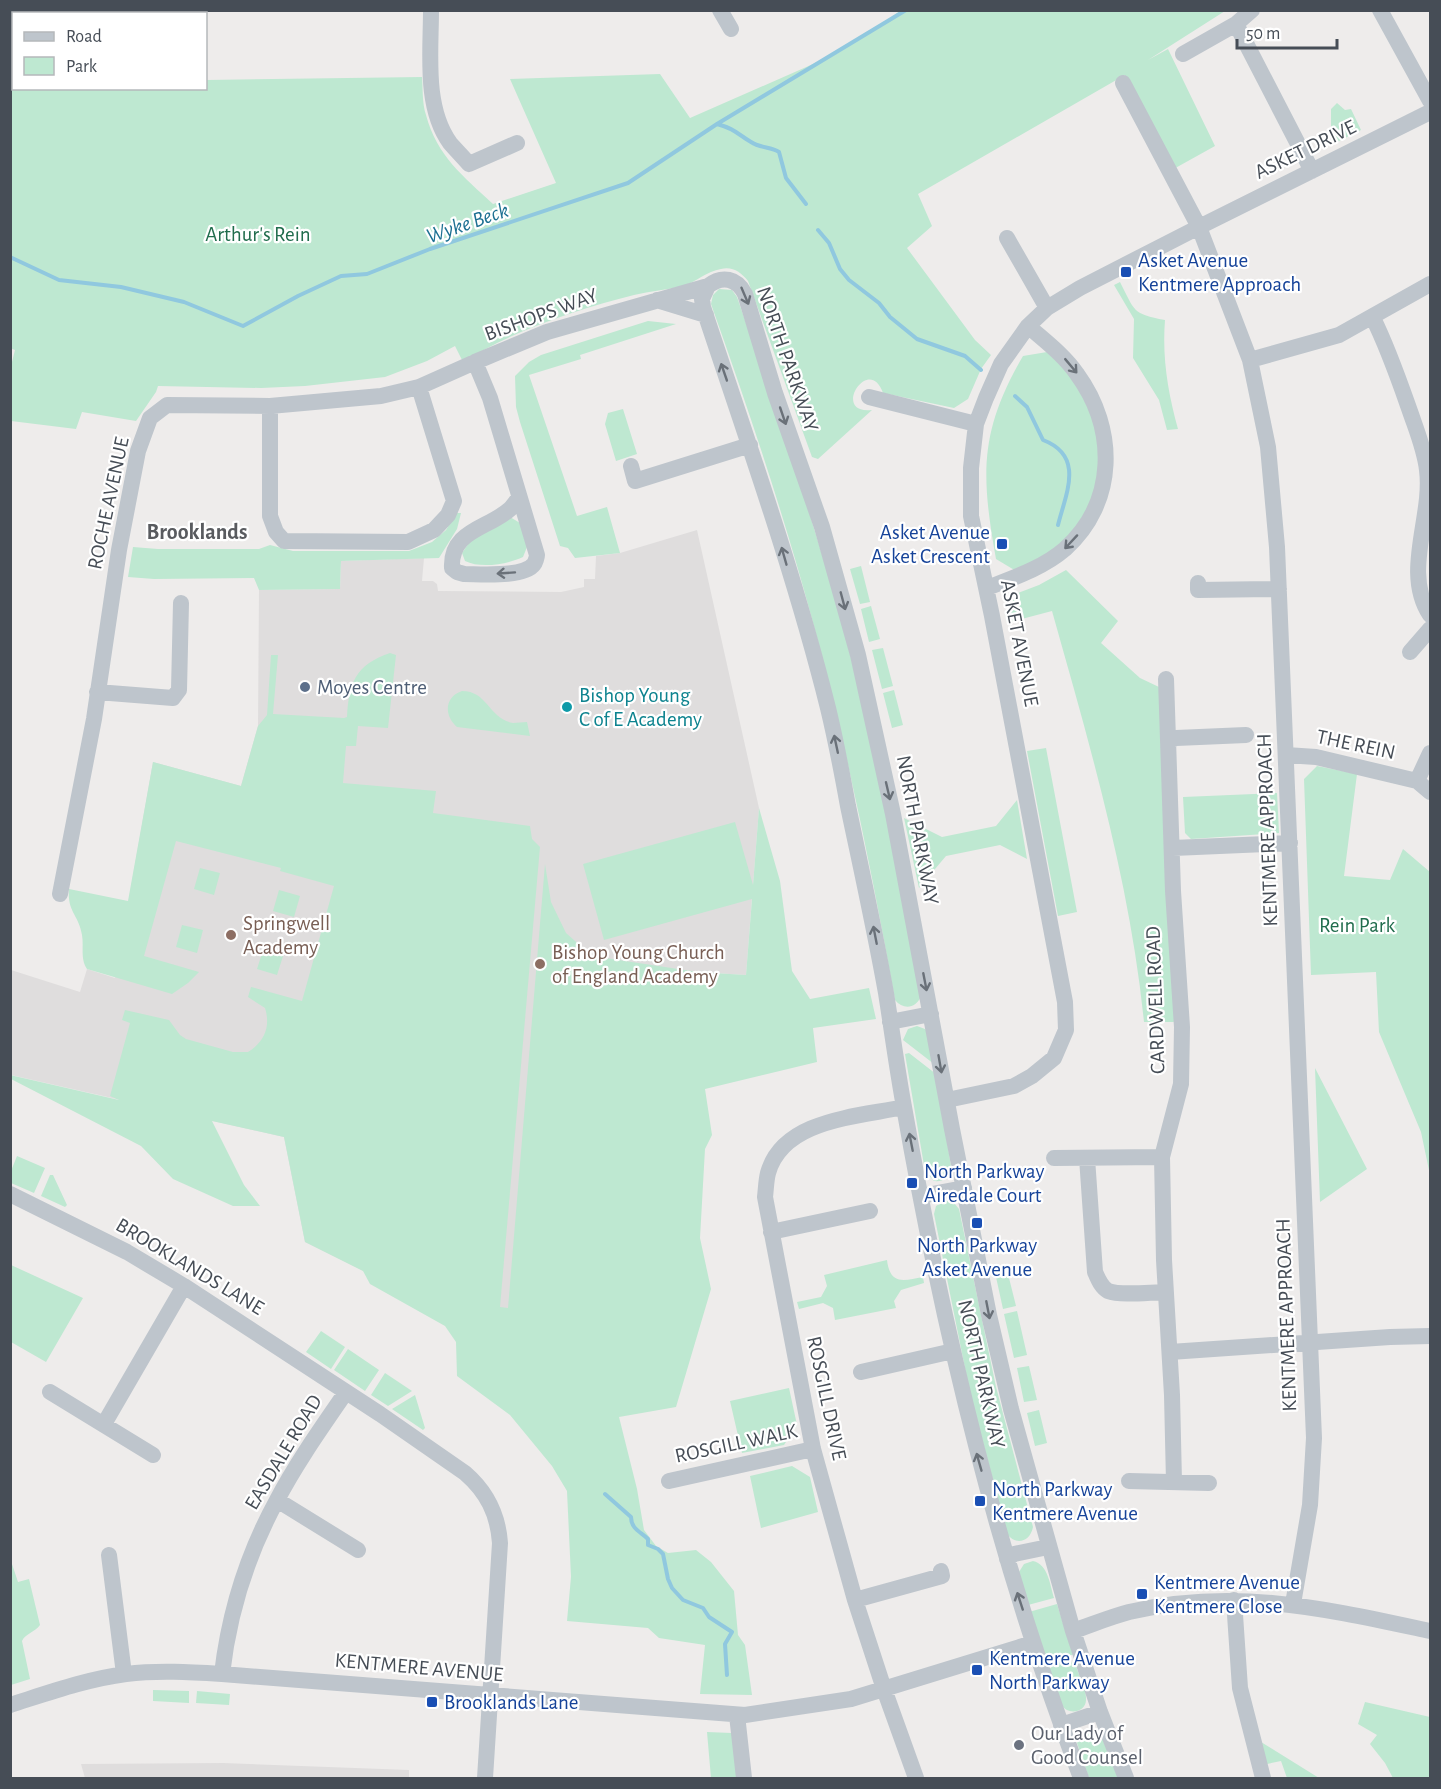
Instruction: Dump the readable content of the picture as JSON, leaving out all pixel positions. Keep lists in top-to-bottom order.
{
  "streets": {
    "street": [
      "ASKET DRIVE",
      "BISHOPS WAY",
      "NORTH PARKWAY",
      "ROCHE AVENUE",
      "ASKET AVENUE",
      "THE REIN",
      "KENTMERE APPROACH",
      "CARDWELL ROAD",
      "BROOKLANDS LANE",
      "ROSGILL DRIVE",
      "ROSGILL WALK",
      "EASDALE ROAD",
      "KENTMERE AVENUE"
    ]
  },
  "crossings": [
    ["ASKET DRIVE", "ASKET AVENUE"],
    ["ASKET DRIVE", "KENTMERE APPROACH"],
    ["BISHOPS WAY", "NORTH PARKWAY"],
    ["BISHOPS WAY", "ROCHE AVENUE"],
    ["NORTH PARKWAY", "ASKET AVENUE"],
    ["NORTH PARKWAY", "ROSGILL DRIVE"],
    ["NORTH PARKWAY", "KENTMERE AVENUE"],
    ["ASKET AVENUE", "KENTMERE APPROACH"],
    ["THE REIN", "KENTMERE APPROACH"],
    ["BROOKLANDS LANE", "EASDALE ROAD"],
    ["BROOKLANDS LANE", "KENTMERE AVENUE"],
    ["ROSGILL DRIVE", "ROSGILL WALK"],
    ["ROSGILL DRIVE", "KENTMERE AVENUE"],
    ["EASDALE ROAD", "KENTMERE AVENUE"]
  ],
  "districts": ["Brooklands"],
  "water": ["Wyke Beck"],
  "parks": ["Arthur's Rein", "Rein Park"],
  "places": {
    "transit": [
      "Asket Avenue Kentmere Approach",
      "Asket Avenue Asket Crescent",
      "North Parkway Airedale Court",
      "North Parkway Asket Avenue",
      "North Parkway Kentmere Avenue",
      "Kentmere Avenue Kentmere Close",
      "Kentmere Avenue North Parkway",
      "Brooklands Lane"
    ],
    "other": [
      "Moyes Centre",
      "Bishop Young C of E Academy",
      "Springwell Academy",
      "Bishop Young Church of England Academy",
      "Our Lady of Good Counsel"
    ]
  },
  "legend": ["Road", "Park"],
  "scale_bar": "50 m"
}
